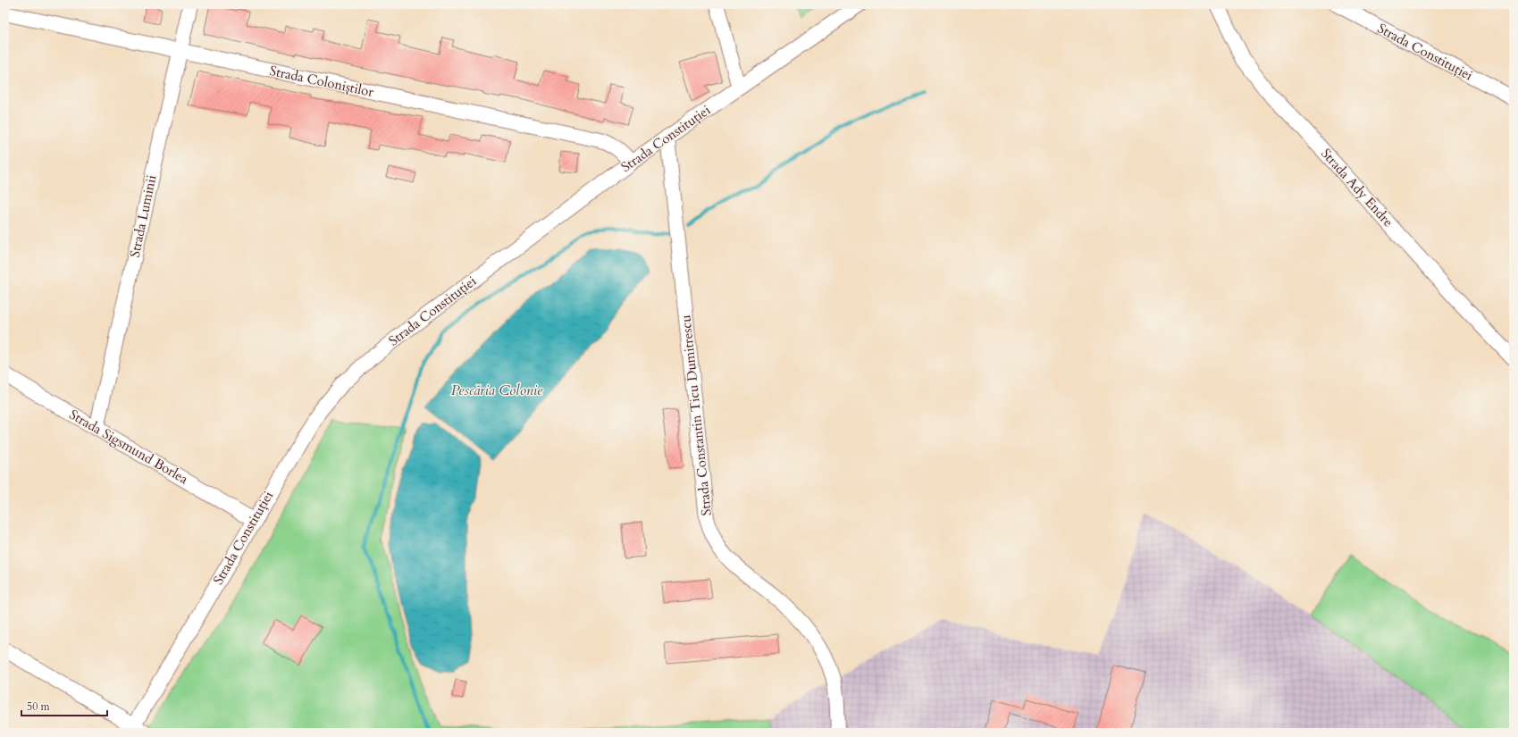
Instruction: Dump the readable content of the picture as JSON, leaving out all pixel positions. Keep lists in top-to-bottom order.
{
  "streets": {
    "street": [
      "Strada Constituției",
      "Strada Coloniștilor",
      "Strada Ady Endre",
      "Strada Luminii",
      "Strada Constantin Ticu Dumitrescu",
      "Strada Sigsmund Borlea"
    ]
  },
  "crossings": [
    ["Strada Constituției", "Strada Coloniștilor"],
    ["Strada Constituției", "Strada Constantin Ticu Dumitrescu"],
    ["Strada Constituției", "Strada Sigsmund Borlea"],
    ["Strada Coloniștilor", "Strada Luminii"],
    ["Strada Luminii", "Strada Sigsmund Borlea"]
  ],
  "water": ["Pescăria Colonie"],
  "scale_bar": "50 m"
}
